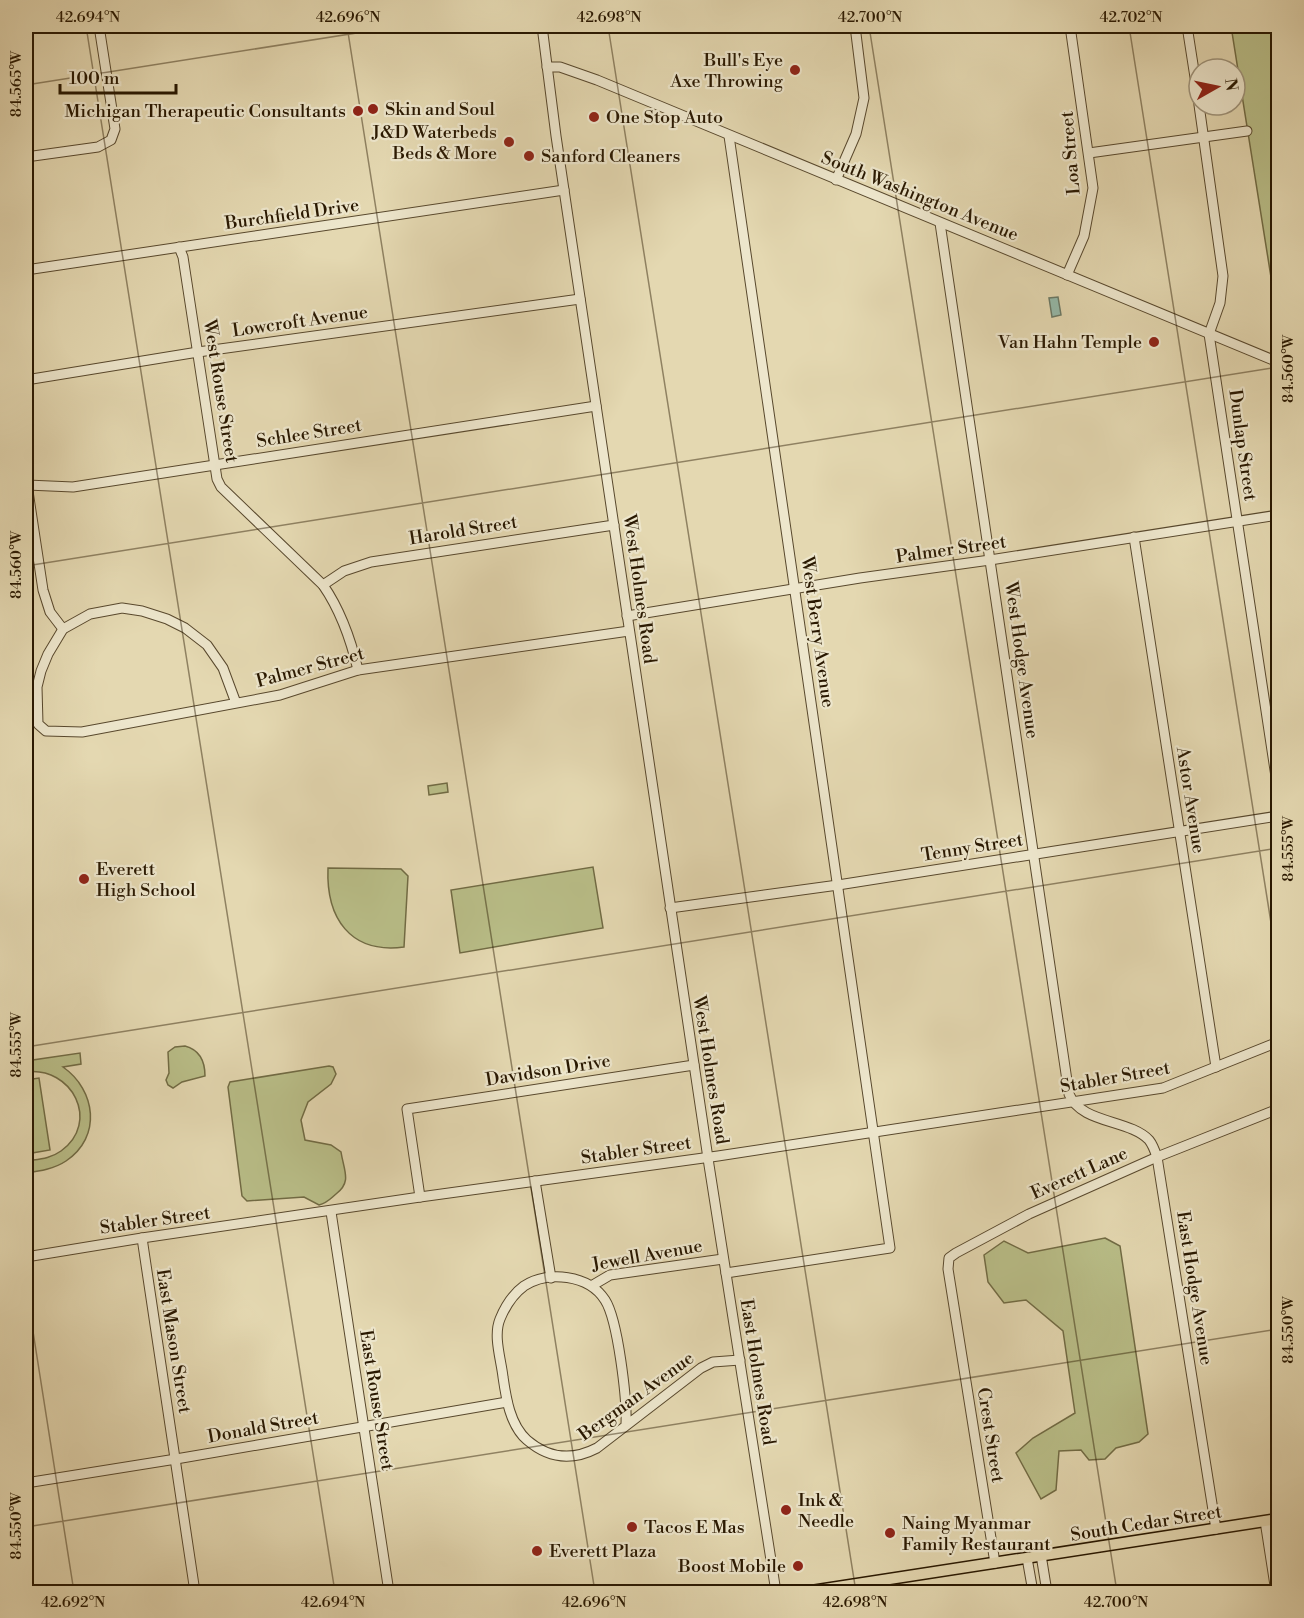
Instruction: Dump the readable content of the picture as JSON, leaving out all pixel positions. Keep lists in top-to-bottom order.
{
  "streets": {
    "main road": ["South Cedar Street"],
    "street": [
      "Loa Street",
      "South Washington Avenue",
      "Burchfield Drive",
      "Lowcroft Avenue",
      "West Rouse Street",
      "Schlee Street",
      "Dunlap Street",
      "Harold Street",
      "Palmer Street",
      "West Holmes Road",
      "West Berry Avenue",
      "West Hodge Avenue",
      "Astor Avenue",
      "Tenny Street",
      "Davidson Drive",
      "Stabler Street",
      "Everett Lane",
      "Jewell Avenue",
      "East Hodge Avenue",
      "East Mason Street",
      "East Holmes Road",
      "Bergman Avenue",
      "East Rouse Street",
      "Donald Street",
      "Crest Street"
    ]
  },
  "crossings": [
    ["Loa Street", "South Washington Avenue"],
    ["South Washington Avenue", "Dunlap Street"],
    ["South Washington Avenue", "West Holmes Road"],
    ["South Washington Avenue", "West Berry Avenue"],
    ["South Washington Avenue", "West Hodge Avenue"],
    ["Burchfield Drive", "West Rouse Street"],
    ["Burchfield Drive", "West Holmes Road"],
    ["Lowcroft Avenue", "West Rouse Street"],
    ["Lowcroft Avenue", "West Holmes Road"],
    ["West Rouse Street", "Schlee Street"],
    ["West Rouse Street", "Harold Street"],
    ["West Rouse Street", "Palmer Street"],
    ["Schlee Street", "West Holmes Road"],
    ["Dunlap Street", "Palmer Street"],
    ["Harold Street", "West Holmes Road"],
    ["Palmer Street", "West Holmes Road"],
    ["Palmer Street", "West Berry Avenue"],
    ["Palmer Street", "West Hodge Avenue"],
    ["Palmer Street", "Astor Avenue"],
    ["West Holmes Road", "Tenny Street"],
    ["West Holmes Road", "Davidson Drive"],
    ["West Holmes Road", "Stabler Street"],
    ["West Holmes Road", "East Holmes Road"],
    ["West Berry Avenue", "Tenny Street"],
    ["West Berry Avenue", "Stabler Street"],
    ["West Berry Avenue", "East Holmes Road"],
    ["West Hodge Avenue", "Tenny Street"],
    ["West Hodge Avenue", "Stabler Street"],
    ["Astor Avenue", "Tenny Street"],
    ["Astor Avenue", "Stabler Street"],
    ["Davidson Drive", "Stabler Street"],
    ["Stabler Street", "East Mason Street"],
    ["Stabler Street", "East Holmes Road"],
    ["Stabler Street", "East Rouse Street"],
    ["Everett Lane", "East Hodge Avenue"],
    ["Everett Lane", "Crest Street"],
    ["Jewell Avenue", "East Holmes Road"],
    ["Jewell Avenue", "Bergman Avenue"],
    ["Jewell Avenue", "Donald Street"],
    ["East Hodge Avenue", "South Cedar Street"],
    ["East Mason Street", "Donald Street"],
    ["East Holmes Road", "Bergman Avenue"],
    ["Bergman Avenue", "Donald Street"],
    ["East Rouse Street", "Donald Street"],
    ["Crest Street", "South Cedar Street"]
  ],
  "places": [
    "Bull's Eye Axe Throwing",
    "Skin and Soul",
    "Michigan Therapeutic Consultants",
    "One Stop Auto",
    "J&D Waterbeds Beds & More",
    "Sanford Cleaners",
    "Van Hahn Temple",
    "Everett High School",
    "Ink & Needle",
    "Tacos E Mas",
    "Naing Myanmar Family Restaurant",
    "Everett Plaza",
    "Boost Mobile"
  ],
  "scale_bar": "100 m",
  "north": "right",
  "coordinates": [
    "42.694°N",
    "42.696°N",
    "42.698°N",
    "42.700°N",
    "42.702°N",
    "84.565°W",
    "84.560°W",
    "84.555°W",
    "84.550°W",
    "42.692°N"
  ]
}
